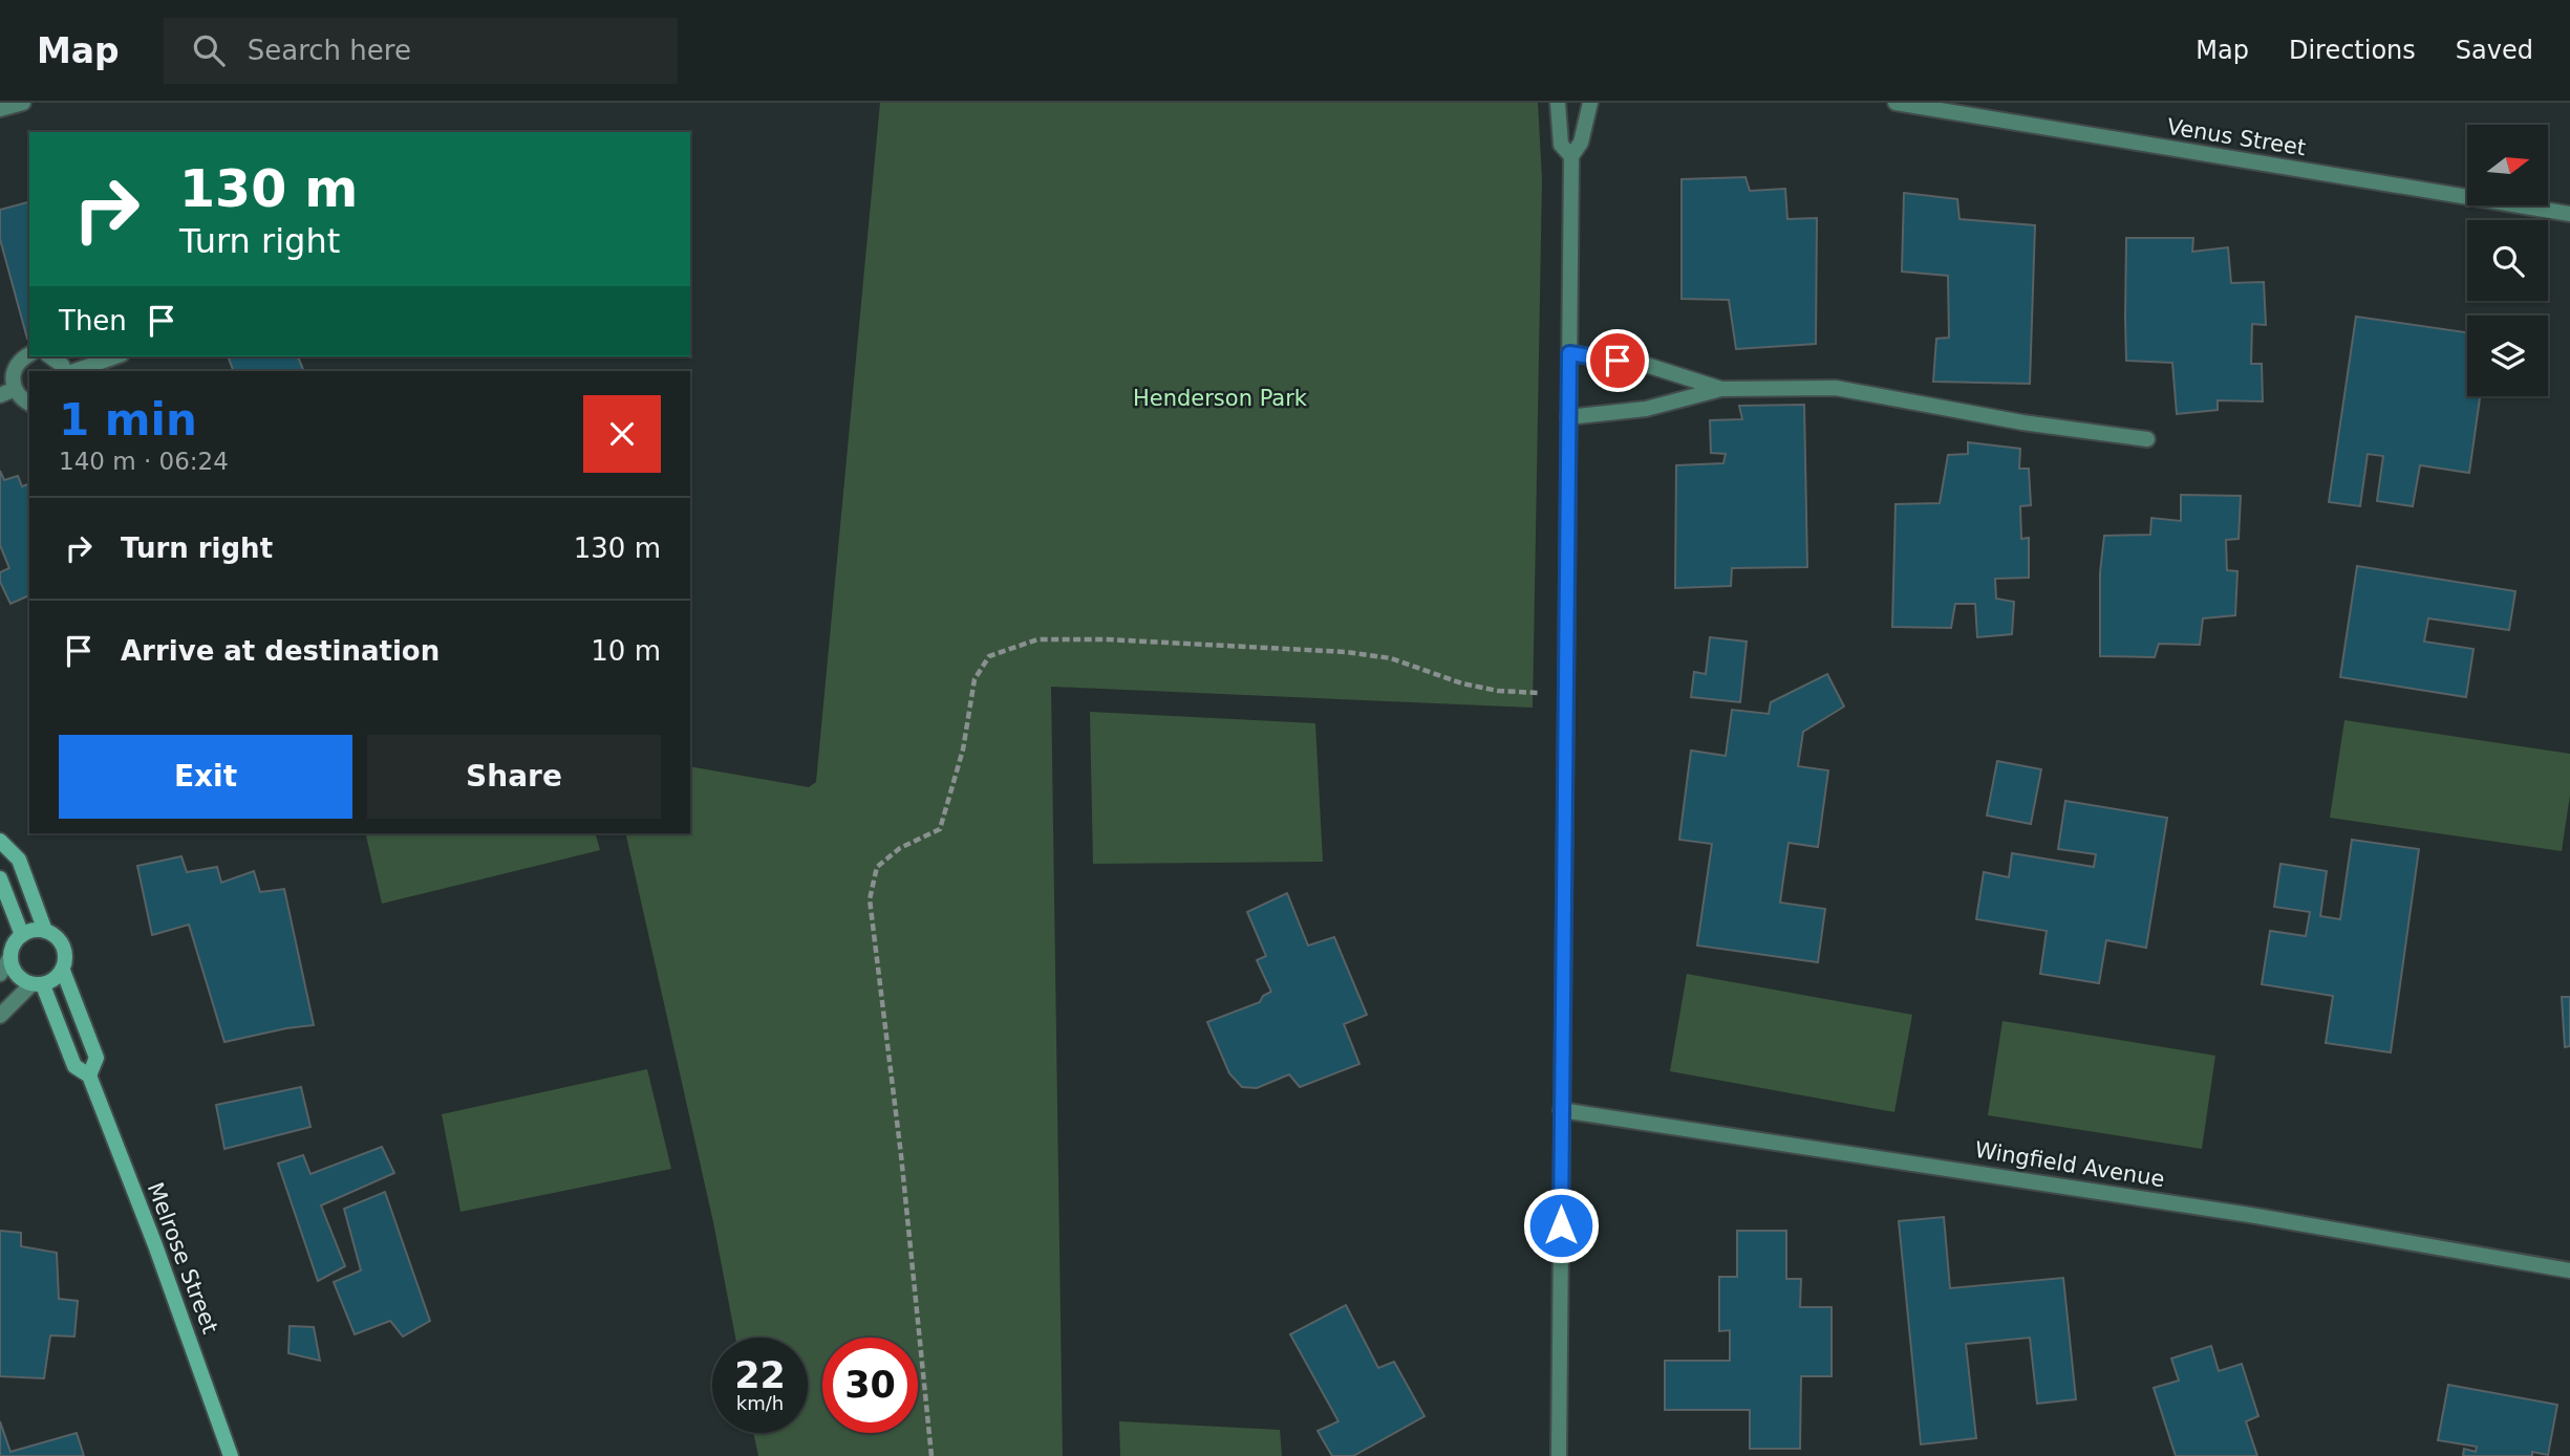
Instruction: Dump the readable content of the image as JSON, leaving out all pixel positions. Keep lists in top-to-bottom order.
{
  "streets": {
    "street": ["Venus Street", "Wingfield Avenue", "Melrose Street"]
  },
  "parks": ["Henderson Park"],
  "north": "right",
  "page": {
    "header": "Map",
    "search": "Search here",
    "nav": ["Map", "Directions", "Saved"],
    "turn": ["130 m", "Turn right"],
    "then": "Then",
    "heading": ["1 min", "140 m · 06:24"],
    "list": [
      {
        "name": "Turn right",
        "value": "130 m"
      },
      {
        "name": "Arrive at destination",
        "value": "10 m"
      }
    ],
    "buttons": ["Exit", "Share"],
    "speed": "22 km/h",
    "limit": "30"
  }
}
